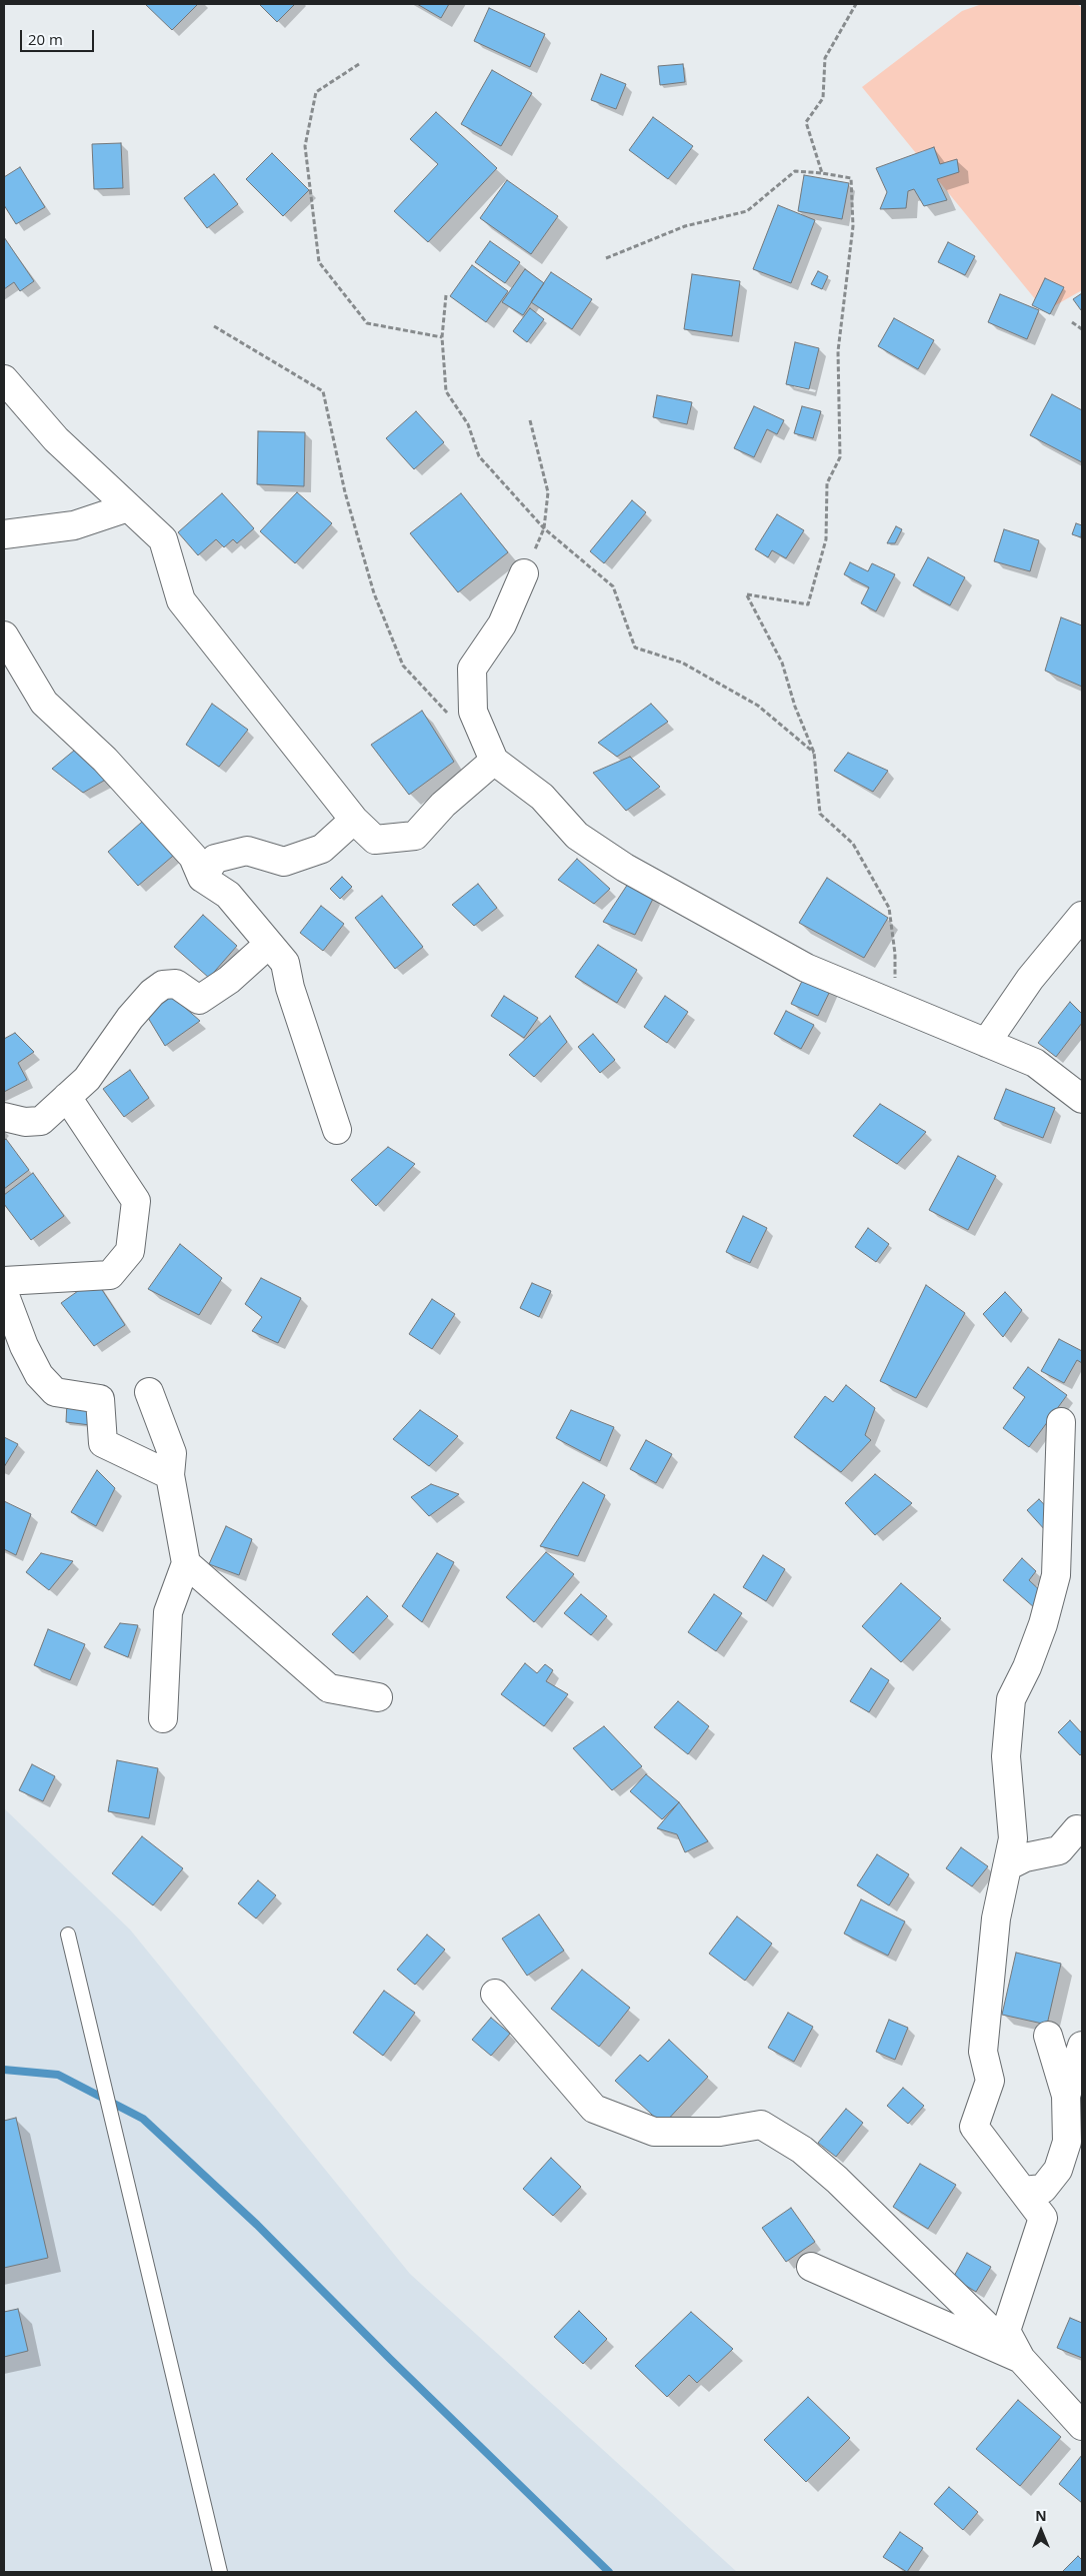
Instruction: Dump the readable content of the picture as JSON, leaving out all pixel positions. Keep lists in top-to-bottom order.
{
  "scale_bar": "20 m",
  "north": "top"
}
